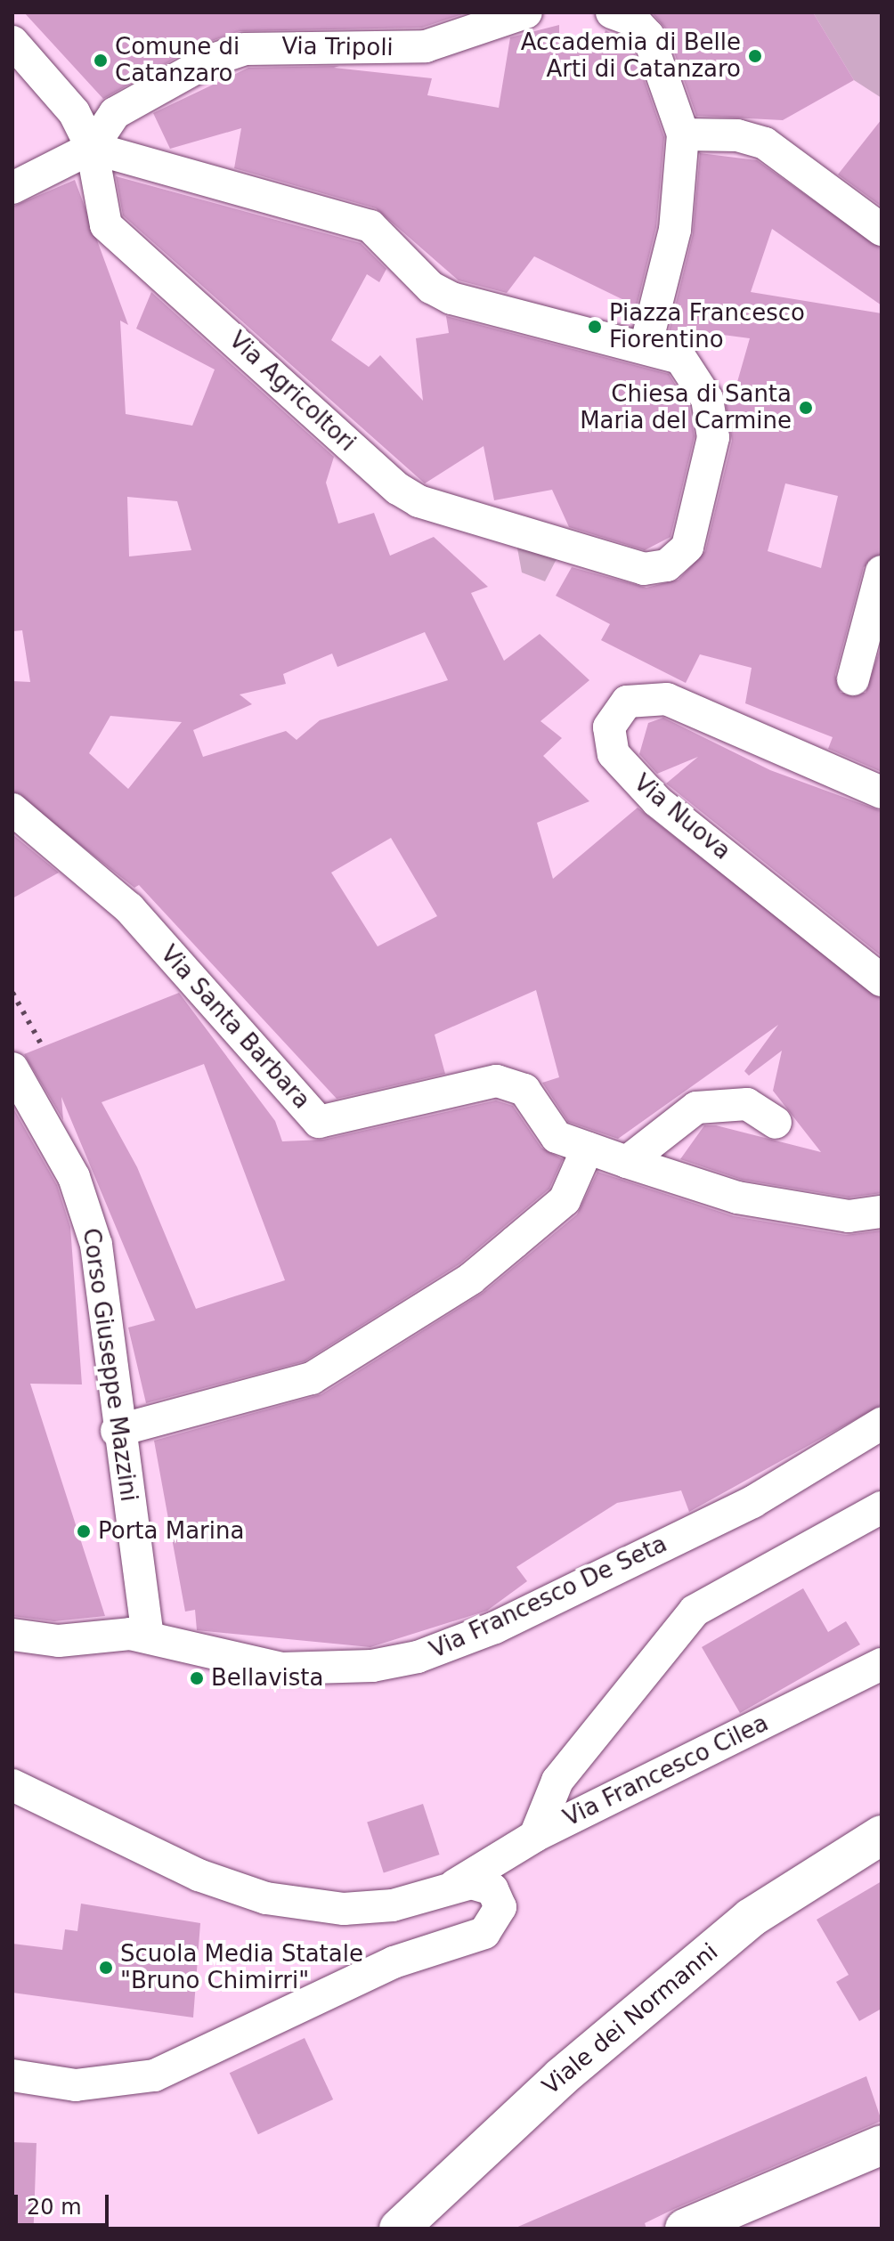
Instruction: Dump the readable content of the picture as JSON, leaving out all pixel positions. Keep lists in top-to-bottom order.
{
  "streets": {
    "street": [
      "Via Tripoli",
      "Via Agricoltori",
      "Via Nuova",
      "Via Santa Barbara",
      "Corso Giuseppe Mazzini",
      "Via Francesco De Seta",
      "Via Francesco Cilea",
      "Viale dei Normanni"
    ]
  },
  "crossings": [
    ["Via Tripoli", "Via Agricoltori"],
    ["Corso Giuseppe Mazzini", "Via Francesco De Seta"]
  ],
  "places": [
    "Accademia di Belle Arti di Catanzaro",
    "Comune di Catanzaro",
    "Piazza Francesco Fiorentino",
    "Chiesa di Santa Maria del Carmine",
    "Porta Marina",
    "Bellavista",
    "Scuola Media Statale \"Bruno Chimirri\""
  ],
  "scale_bar": "20 m"
}
